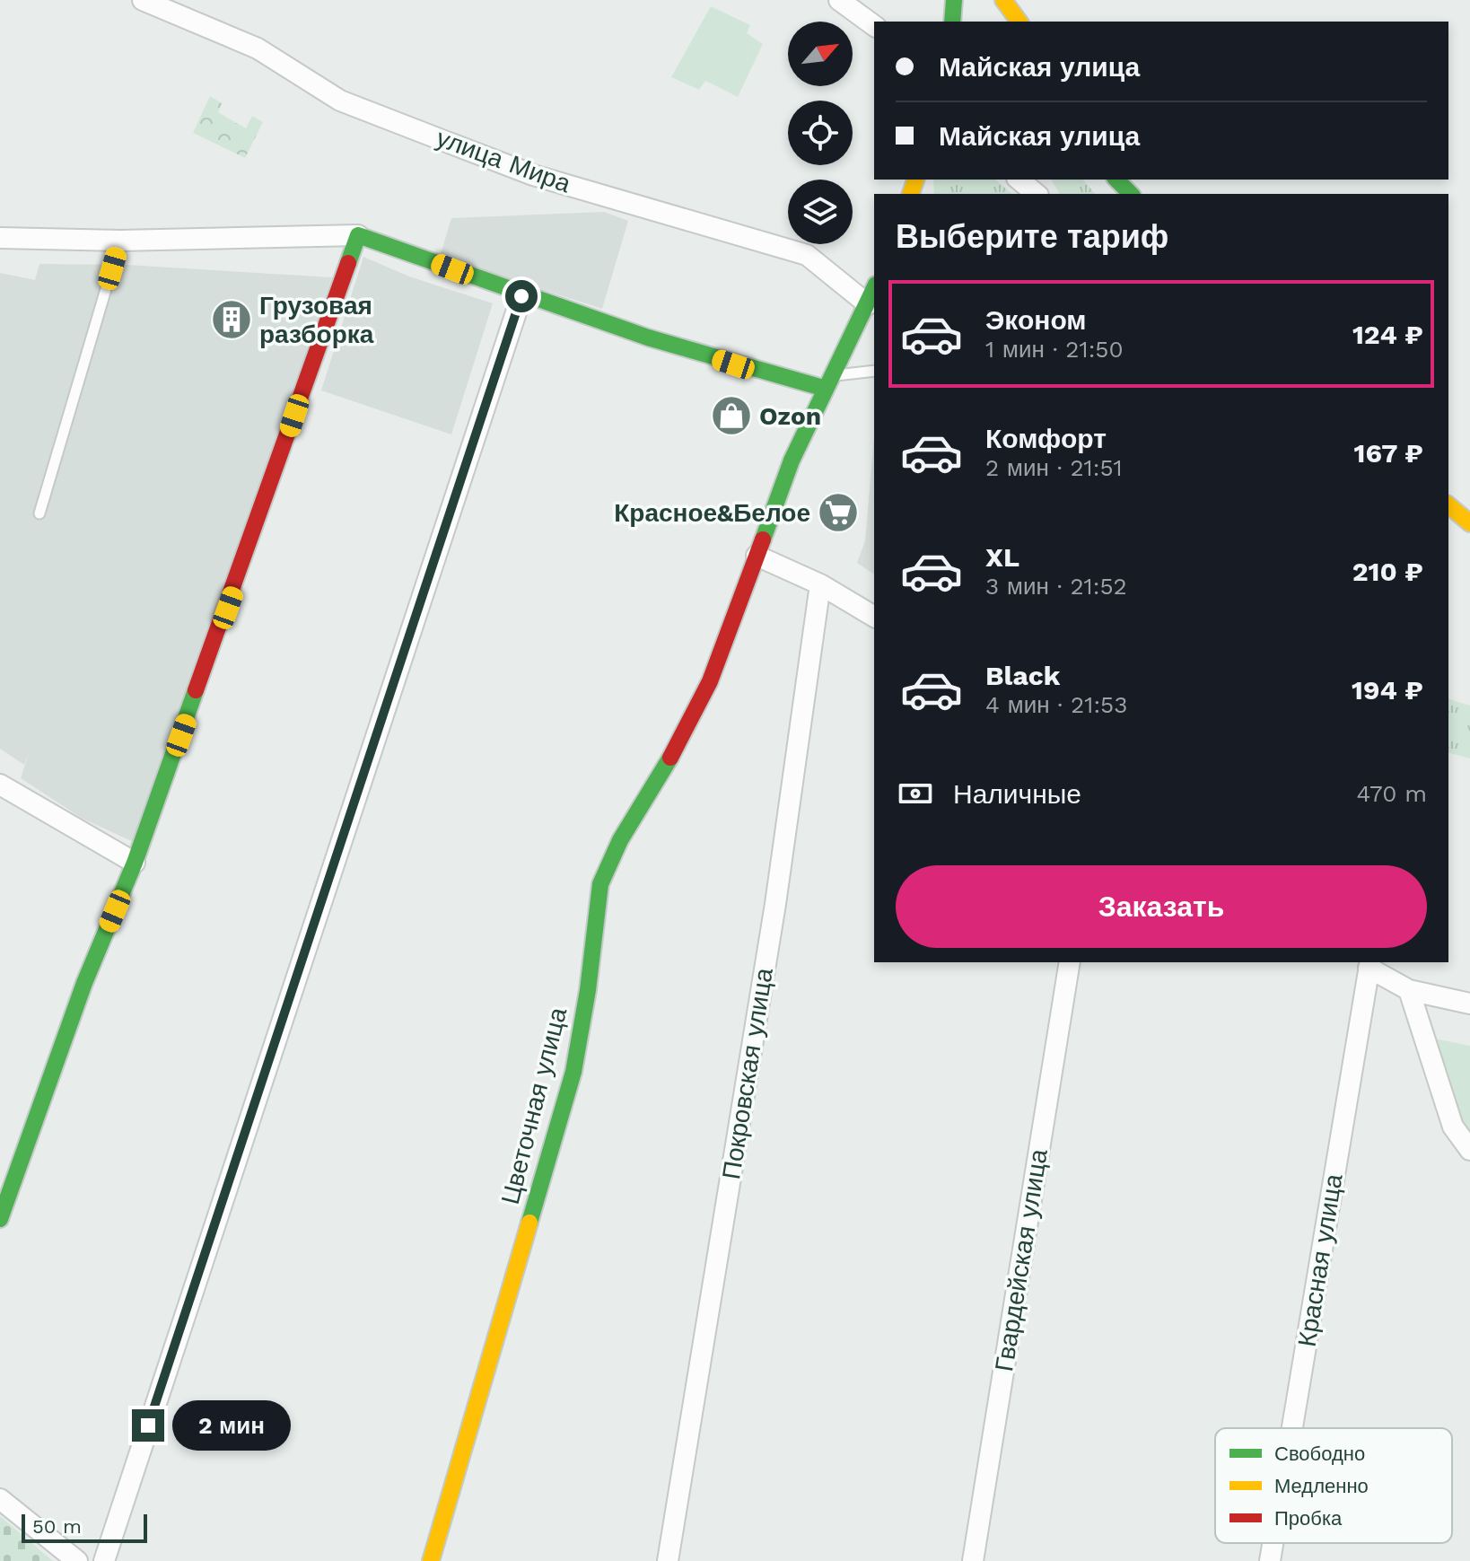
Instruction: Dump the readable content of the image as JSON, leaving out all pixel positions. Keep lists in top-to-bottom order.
{
  "streets": {
    "main road": ["Цветочная улица"],
    "street": [
      "улица Мира",
      "Покровская улица",
      "Гвардейская улица",
      "Красная улица"
    ]
  },
  "crossings": [
    ["улица Мира", "Цветочная улица"]
  ],
  "places": {
    "building": ["Грузовая разборка"],
    "shop": ["Ozon"],
    "supermarket": ["Красное&Белое"]
  },
  "legend": ["Свободно", "Медленно", "Пробка"],
  "scale_bar": "50 m",
  "north": "top right",
  "page": {
    "banner": ["Майская улица", "Майская улица"],
    "heading": "Выберите тариф",
    "list": [
      {
        "name": "Эконом",
        "note": "1 мин · 21:50",
        "value": "124 ₽"
      },
      {
        "name": "Комфорт",
        "note": "2 мин · 21:51",
        "value": "167 ₽"
      },
      {
        "name": "XL",
        "note": "3 мин · 21:52",
        "value": "210 ₽"
      },
      {
        "name": "Black",
        "note": "4 мин · 21:53",
        "value": "194 ₽"
      }
    ],
    "pay": ["Наличные", "470 m"],
    "buttons": "Заказать",
    "bubble": "2 мин",
    "scale": "50 m"
  }
}
